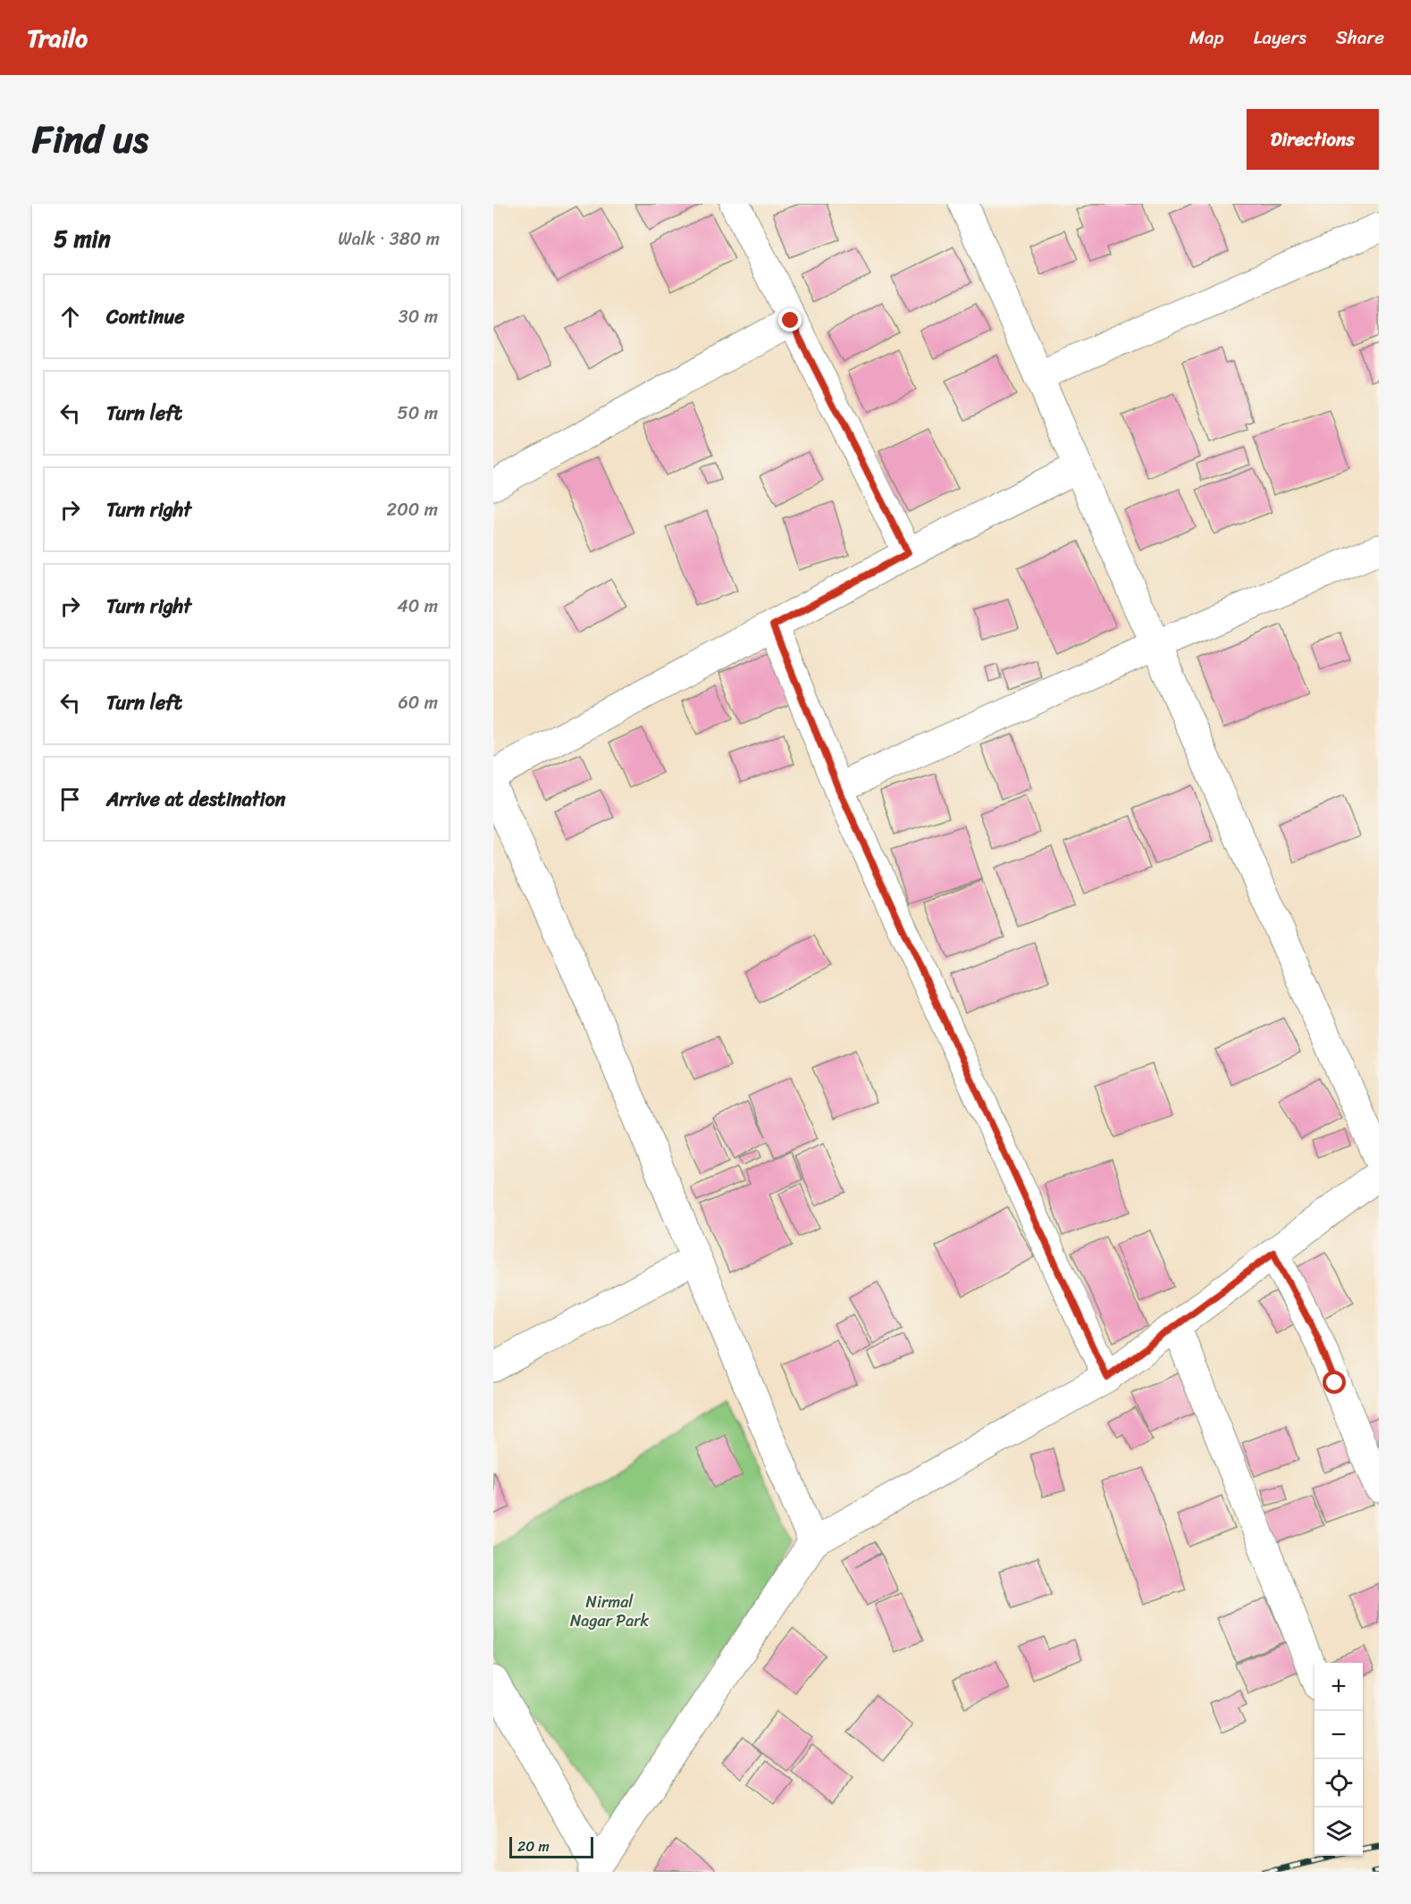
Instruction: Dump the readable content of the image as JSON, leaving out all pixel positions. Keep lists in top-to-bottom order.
{
  "parks": ["Nirmal Nagar Park"],
  "scale_bar": "20 m",
  "page": {
    "header": "Trailo",
    "nav": ["Map", "Layers", "Share"],
    "title": "Find us",
    "buttons": "Directions",
    "heading": ["5 min", "Walk · 380 m"],
    "list": [
      ["Continue", "30 m"],
      ["Turn left", "50 m"],
      ["Turn right", "200 m"],
      ["Turn right", "40 m"],
      ["Turn left", "60 m"],
      "Arrive at destination"
    ],
    "map_buttons": ["+", "−"],
    "scale": "20 m"
  }
}
